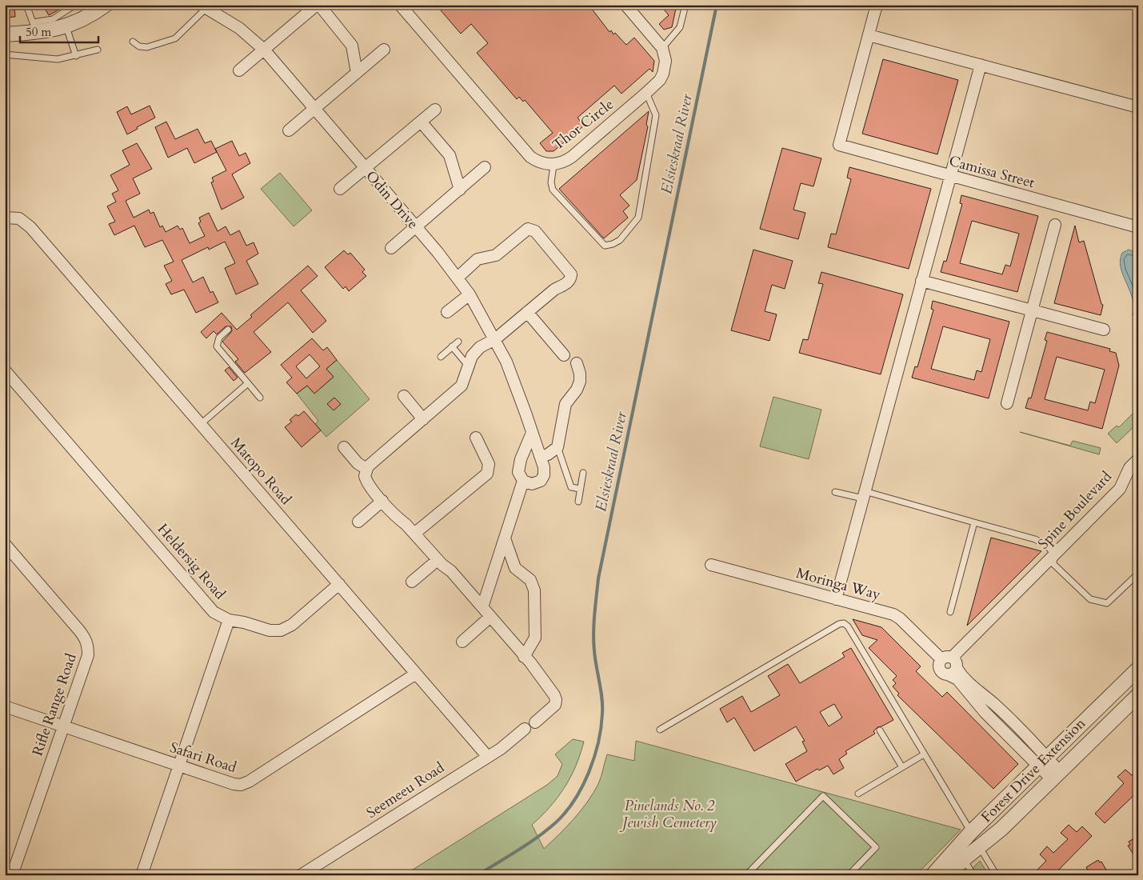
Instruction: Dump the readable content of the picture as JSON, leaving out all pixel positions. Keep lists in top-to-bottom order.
{
  "streets": {
    "street": [
      "Thor Circle",
      "Camissa Street",
      "Odin Drive",
      "Matopo Road",
      "Spine Boulevard",
      "Heldersig Road",
      "Moringa Way",
      "Rifle Range Road",
      "Safari Road",
      "Forest Drive Extension",
      "Seemeeu Road"
    ]
  },
  "crossings": [
    ["Matopo Road", "Heldersig Road"],
    ["Matopo Road", "Safari Road"],
    ["Matopo Road", "Seemeeu Road"],
    ["Spine Boulevard", "Moringa Way"],
    ["Moringa Way", "Forest Drive Extension"],
    ["Rifle Range Road", "Safari Road"]
  ],
  "water": ["Elsieskraal River"],
  "parks": ["Pinelands No. 2 Jewish Cemetery"],
  "scale_bar": "50 m"
}
